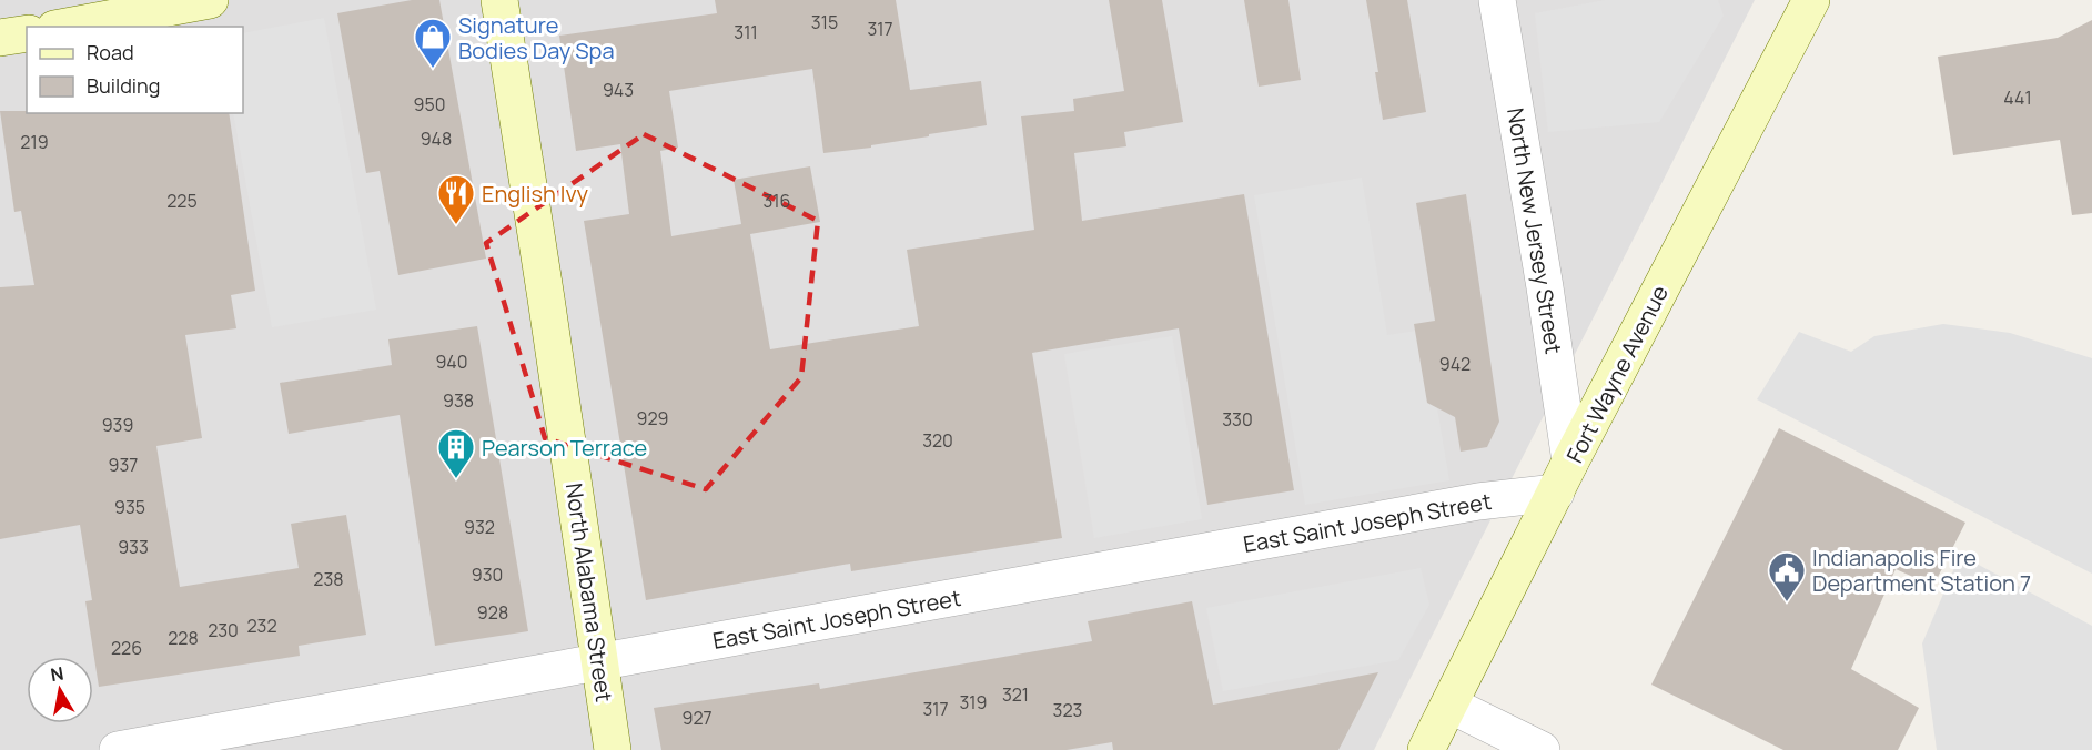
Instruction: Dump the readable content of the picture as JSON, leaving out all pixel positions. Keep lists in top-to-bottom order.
{
  "streets": {
    "main road": ["Fort Wayne Avenue", "North Alabama Street"],
    "street": ["North New Jersey Street", "East Saint Joseph Street"]
  },
  "crossings": [
    ["North New Jersey Street", "Fort Wayne Avenue"],
    ["North New Jersey Street", "East Saint Joseph Street"],
    ["Fort Wayne Avenue", "East Saint Joseph Street"],
    ["East Saint Joseph Street", "North Alabama Street"]
  ],
  "places": {
    "shop": ["Signature Bodies Day Spa"],
    "restaurant": ["English Ivy"],
    "building": ["Pearson Terrace"],
    "public building": ["Indianapolis Fire Department Station 7"]
  },
  "house_numbers": [
    "315",
    "317",
    "311",
    "943",
    "441",
    "950",
    "948",
    "219",
    "225",
    "316",
    "940",
    "942",
    "938",
    "929",
    "330",
    "939",
    "320",
    "937",
    "935",
    "932",
    "933",
    "930",
    "238",
    "928",
    "232",
    "230",
    "228",
    "226",
    "321",
    "319",
    "317",
    "323",
    "927"
  ],
  "legend": ["Road", "Building"],
  "north": "top"
}
